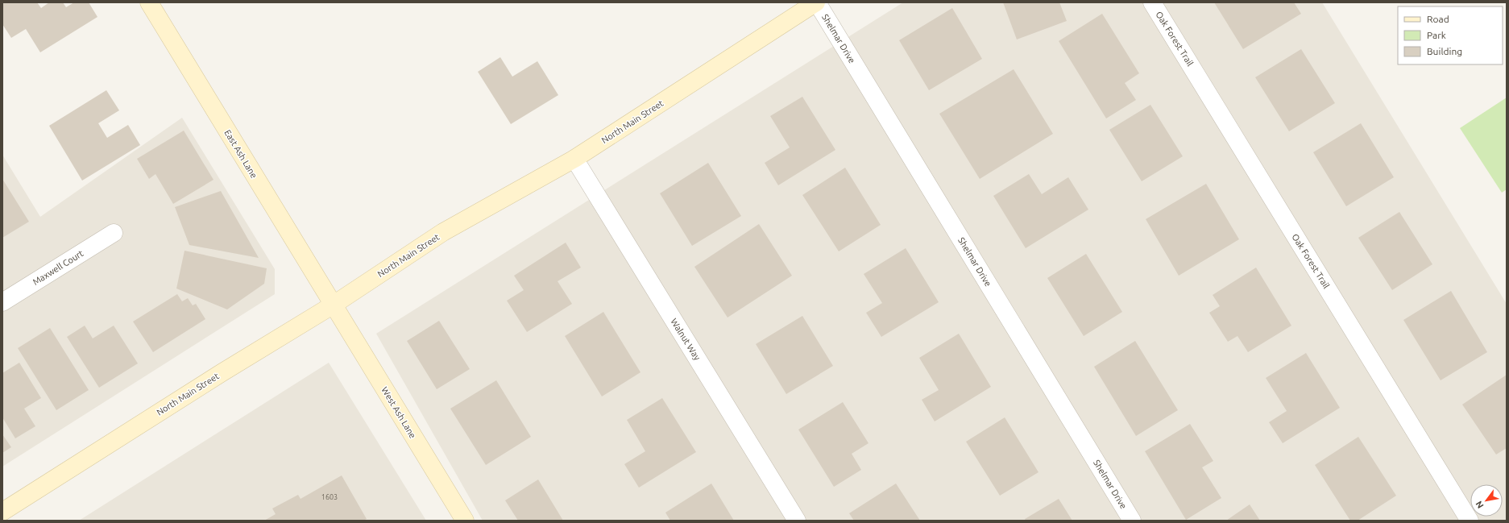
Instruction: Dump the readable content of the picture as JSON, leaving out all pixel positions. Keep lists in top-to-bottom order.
{
  "streets": {
    "main road": ["North Main Street", "East Ash Lane", "West Ash Lane"],
    "street": [
      "Shelmar Drive",
      "Oak Forest Trail",
      "Maxwell Court",
      "Walnut Way"
    ]
  },
  "crossings": [
    ["Shelmar Drive", "North Main Street"],
    ["North Main Street", "East Ash Lane"],
    ["North Main Street", "Walnut Way"],
    ["North Main Street", "West Ash Lane"],
    ["East Ash Lane", "West Ash Lane"]
  ],
  "house_numbers": ["1603"],
  "legend": ["Road", "Park", "Building"],
  "north": "bottom left"
}
